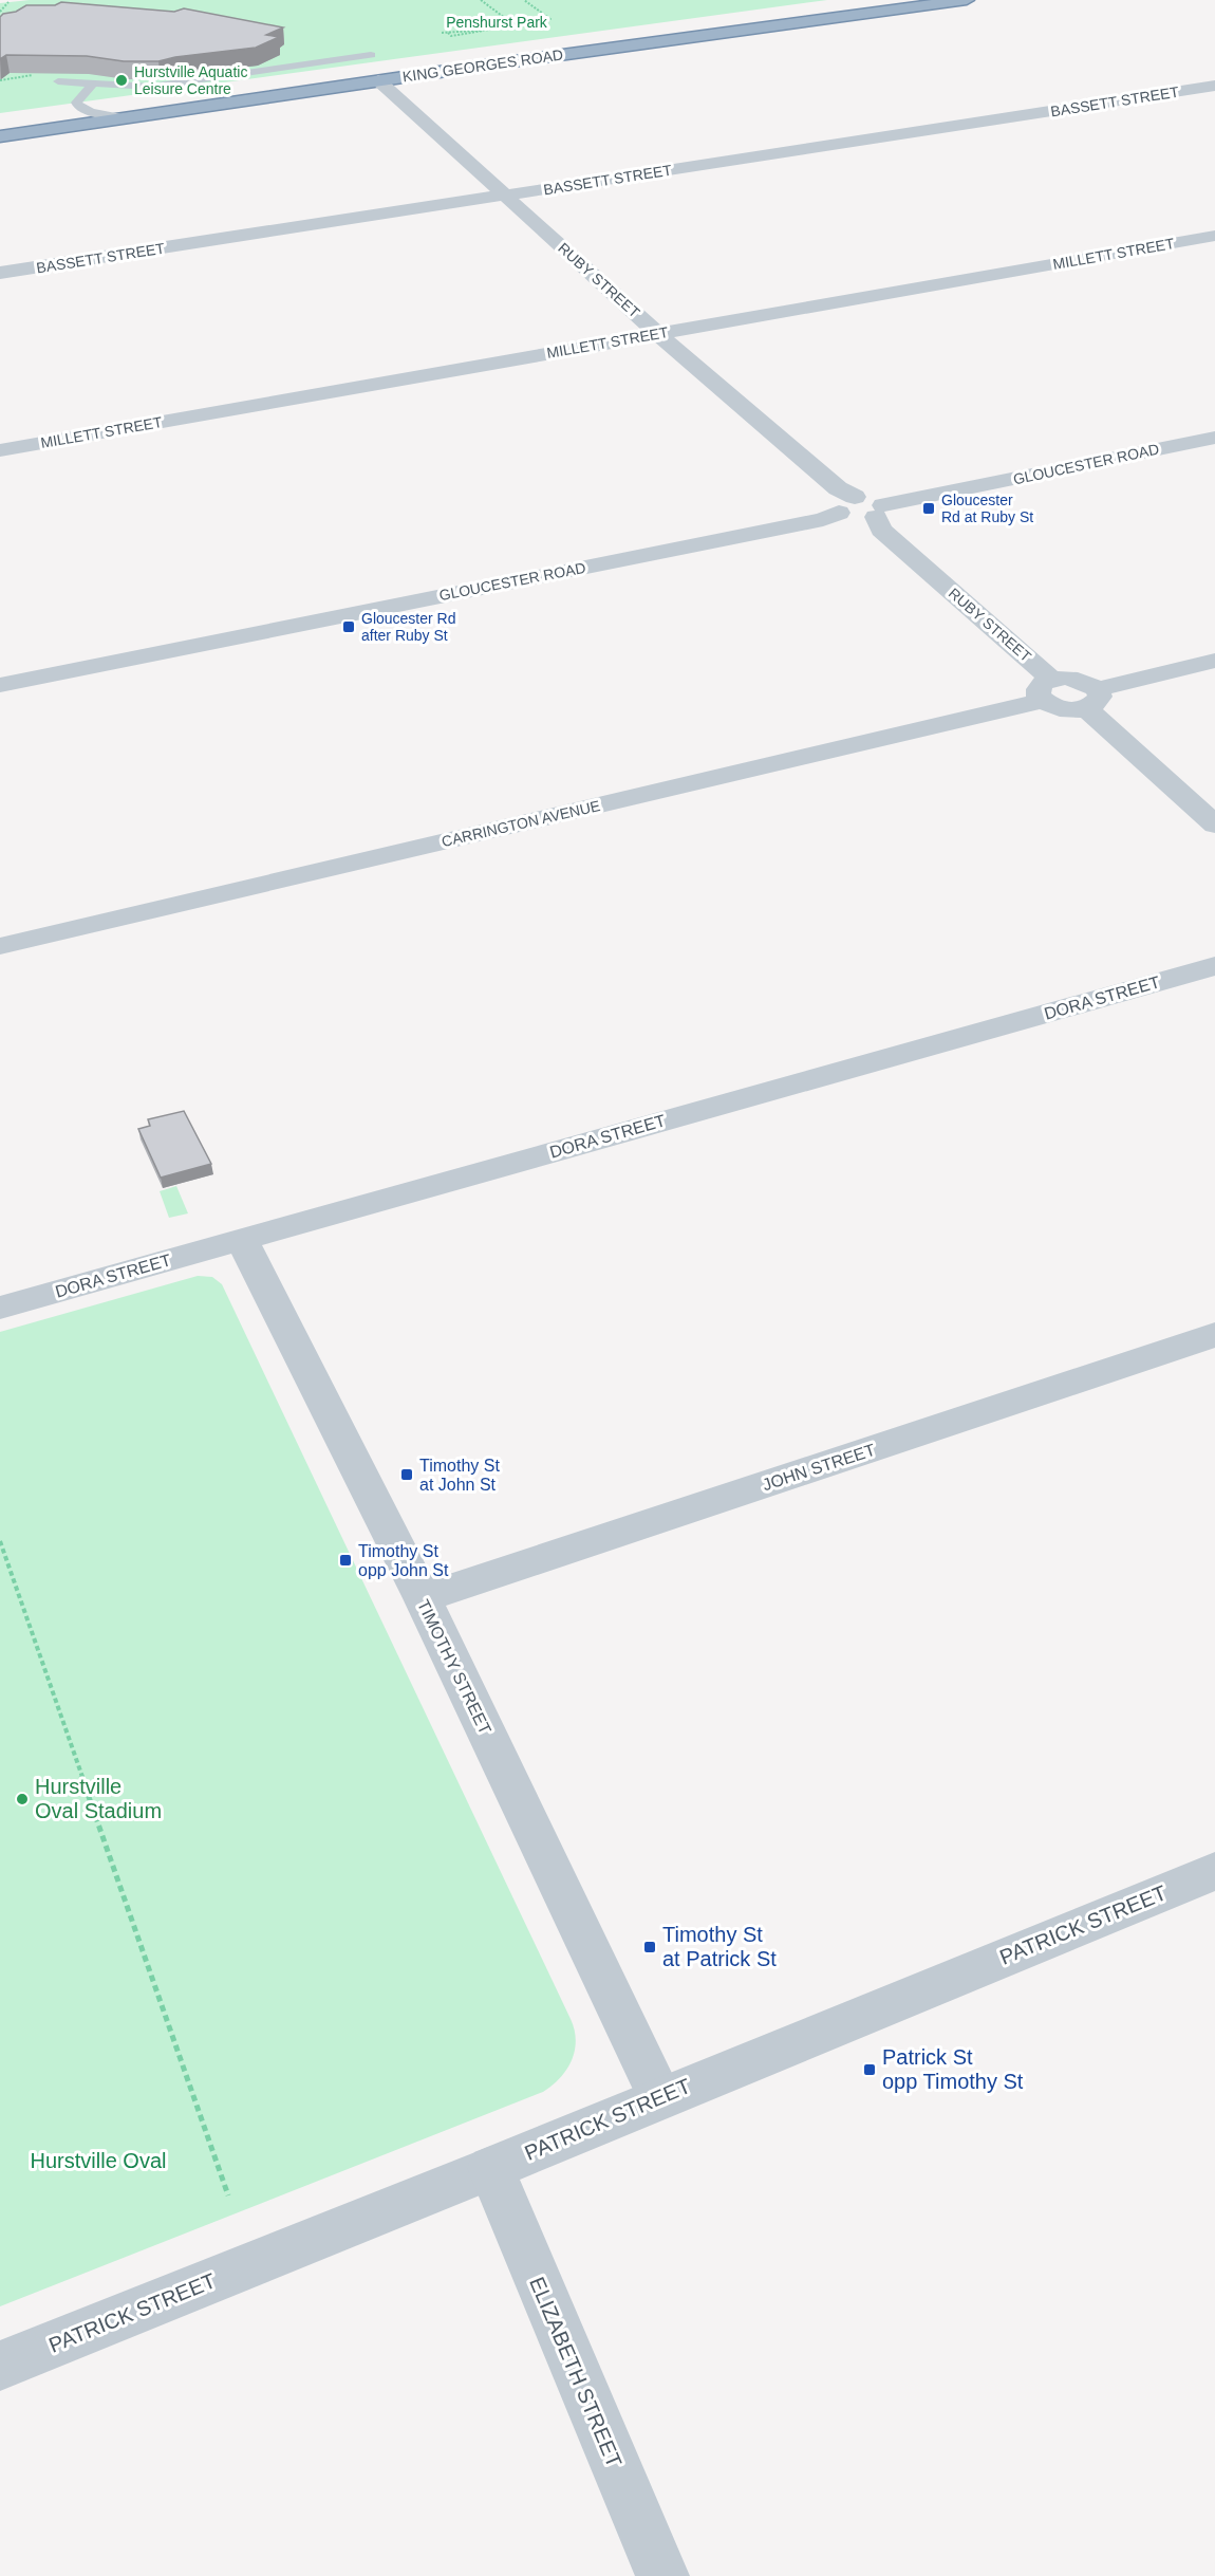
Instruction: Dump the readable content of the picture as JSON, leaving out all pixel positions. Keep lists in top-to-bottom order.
{
  "streets": {
    "highway": ["KING GEORGES ROAD"],
    "street": [
      "BASSETT STREET",
      "MILLETT STREET",
      "RUBY STREET",
      "GLOUCESTER ROAD",
      "CARRINGTON AVENUE",
      "DORA STREET",
      "JOHN STREET",
      "TIMOTHY STREET",
      "PATRICK STREET",
      "ELIZABETH STREET"
    ]
  },
  "crossings": [
    ["KING GEORGES ROAD", "RUBY STREET"],
    ["BASSETT STREET", "RUBY STREET"],
    ["MILLETT STREET", "RUBY STREET"],
    ["RUBY STREET", "GLOUCESTER ROAD"],
    ["RUBY STREET", "CARRINGTON AVENUE"],
    ["DORA STREET", "TIMOTHY STREET"],
    ["JOHN STREET", "TIMOTHY STREET"],
    ["TIMOTHY STREET", "PATRICK STREET"],
    ["PATRICK STREET", "ELIZABETH STREET"]
  ],
  "parks": ["Penshurst Park", "Hurstville Oval"],
  "places": {
    "other": ["Hurstville Aquatic Leisure Centre", "Hurstville Oval Stadium"],
    "transit": [
      "Gloucester Rd at Ruby St",
      "Gloucester Rd after Ruby St",
      "Timothy St at John St",
      "Timothy St opp John St",
      "Timothy St at Patrick St",
      "Patrick St opp Timothy St"
    ]
  }
}
